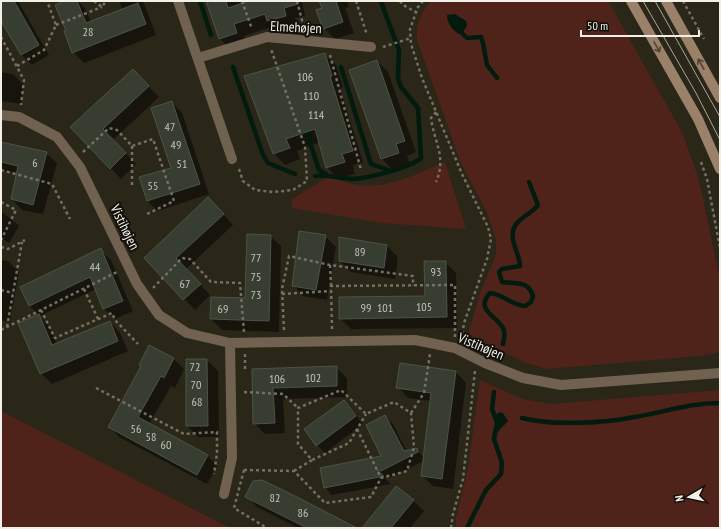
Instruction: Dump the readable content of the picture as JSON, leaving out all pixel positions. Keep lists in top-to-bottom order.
{
  "streets": {
    "street": ["Elmehøjen", "Vistihøjen"]
  },
  "house_numbers": [
    "28",
    "106",
    "110",
    "114",
    "47",
    "49",
    "6",
    "51",
    "55",
    "89",
    "77",
    "44",
    "93",
    "75",
    "67",
    "73",
    "105",
    "99",
    "101",
    "69",
    "72",
    "102",
    "106",
    "70",
    "68",
    "56",
    "58",
    "60",
    "82",
    "86"
  ],
  "scale_bar": "50 m",
  "north": "left"
}
